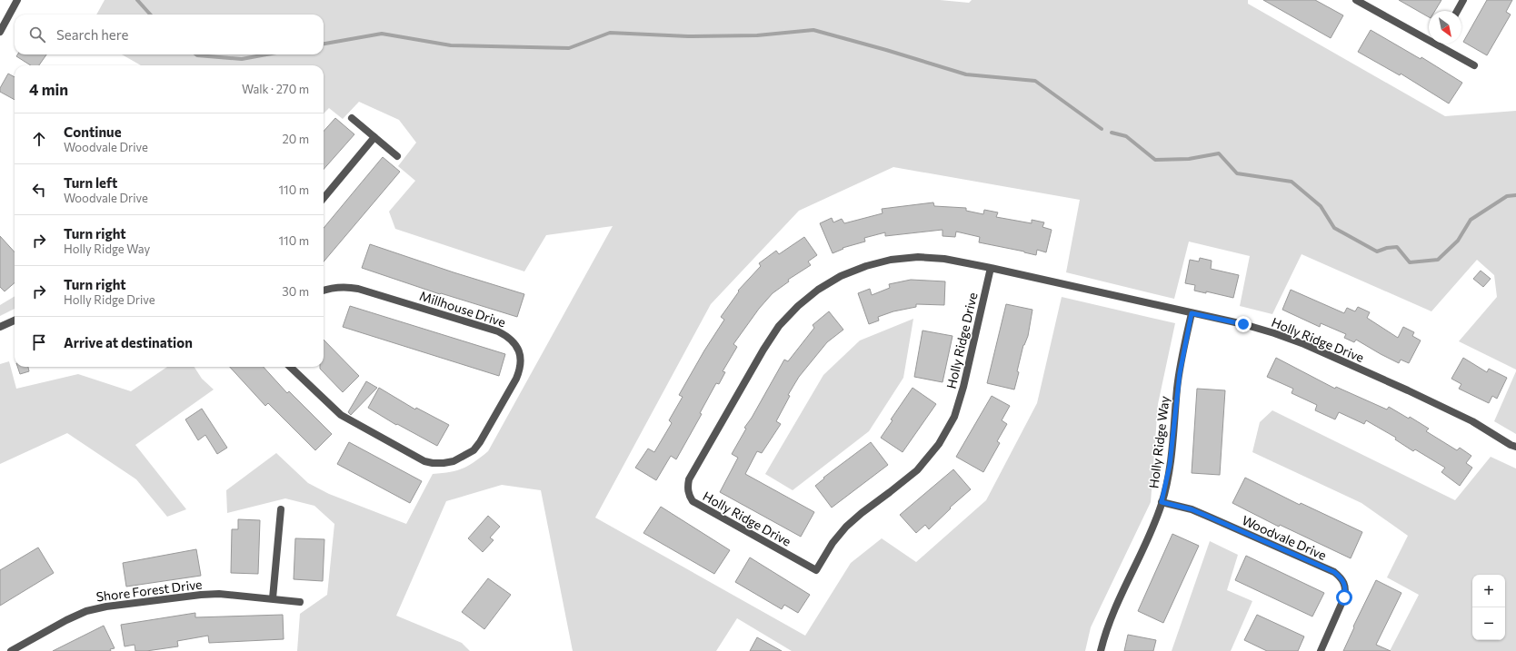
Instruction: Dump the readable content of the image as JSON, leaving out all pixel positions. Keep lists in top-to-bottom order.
{
  "streets": {
    "street": [
      "Millhouse Drive",
      "Holly Ridge Drive",
      "Holly Ridge Way",
      "Woodvale Drive",
      "Shore Forest Drive"
    ]
  },
  "crossings": [
    ["Holly Ridge Drive", "Holly Ridge Way"],
    ["Holly Ridge Way", "Woodvale Drive"]
  ],
  "north": "bottom right",
  "page": {
    "search": "Search here",
    "heading": ["4 min", "Walk · 270 m"],
    "list": [
      ["Continue", "Woodvale Drive", "20 m"],
      ["Turn left", "Woodvale Drive", "110 m"],
      ["Turn right", "Holly Ridge Way", "110 m"],
      ["Turn right", "Holly Ridge Drive", "30 m"],
      "Arrive at destination"
    ],
    "map_buttons": ["+", "−"]
  }
}
